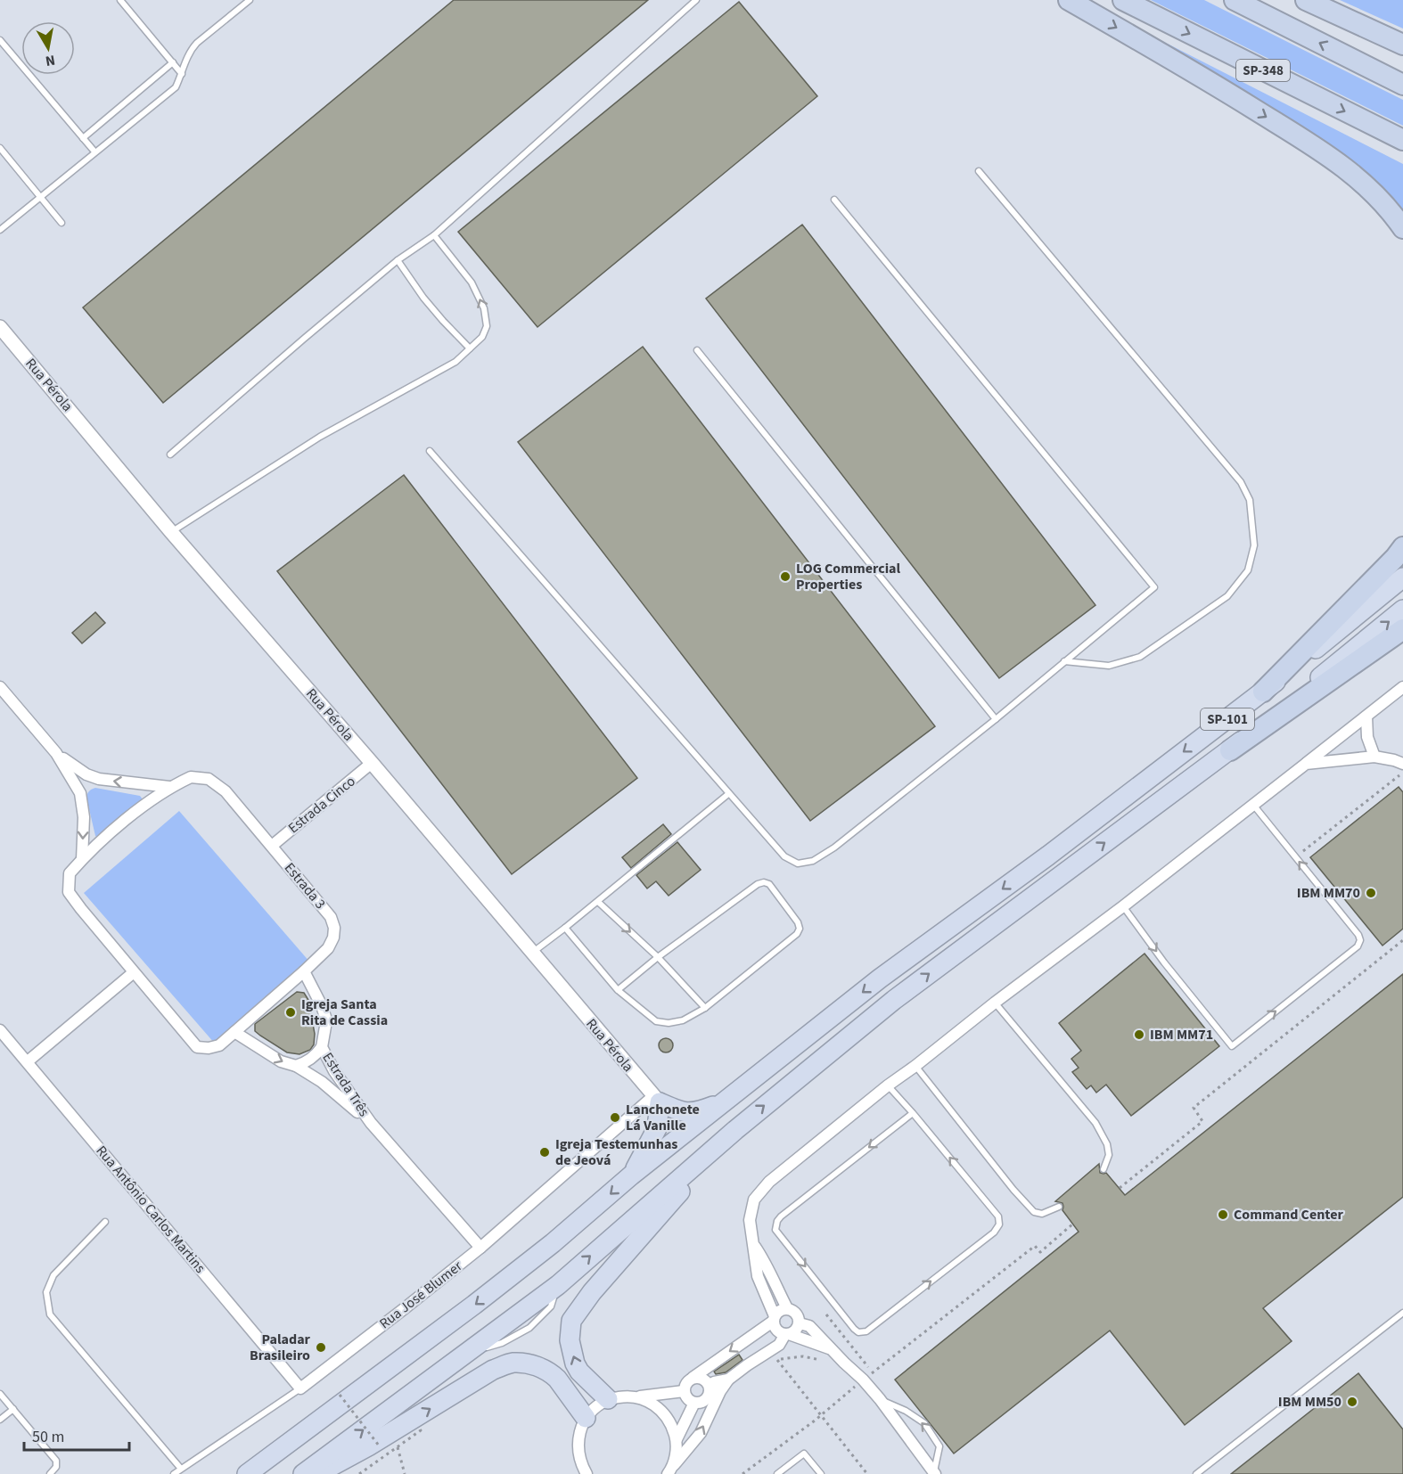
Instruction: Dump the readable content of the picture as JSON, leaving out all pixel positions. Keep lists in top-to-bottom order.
{
  "streets": {
    "highway": ["SP-348", "SP-101"],
    "street": [
      "Rua Pérola",
      "Estrada Cinco",
      "Estrada 3",
      "Estrada Três",
      "Rua Antônio Carlos Martins",
      "Rua José Blumer"
    ]
  },
  "crossings": [
    ["Rua Pérola", "Estrada Cinco"],
    ["Rua Pérola", "Rua José Blumer"],
    ["Estrada Cinco", "Estrada 3"],
    ["Estrada 3", "Estrada Três"],
    ["Rua Antônio Carlos Martins", "Rua José Blumer"]
  ],
  "places": [
    "LOG Commercial Properties",
    "IBM MM70",
    "Igreja Santa Rita de Cassia",
    "IBM MM71",
    "Lanchonete Lá Vanille",
    "Igreja Testemunhas de Jeová",
    "Command Center",
    "Paladar Brasileiro",
    "IBM MM50"
  ],
  "scale_bar": "50 m",
  "north": "bottom"
}
